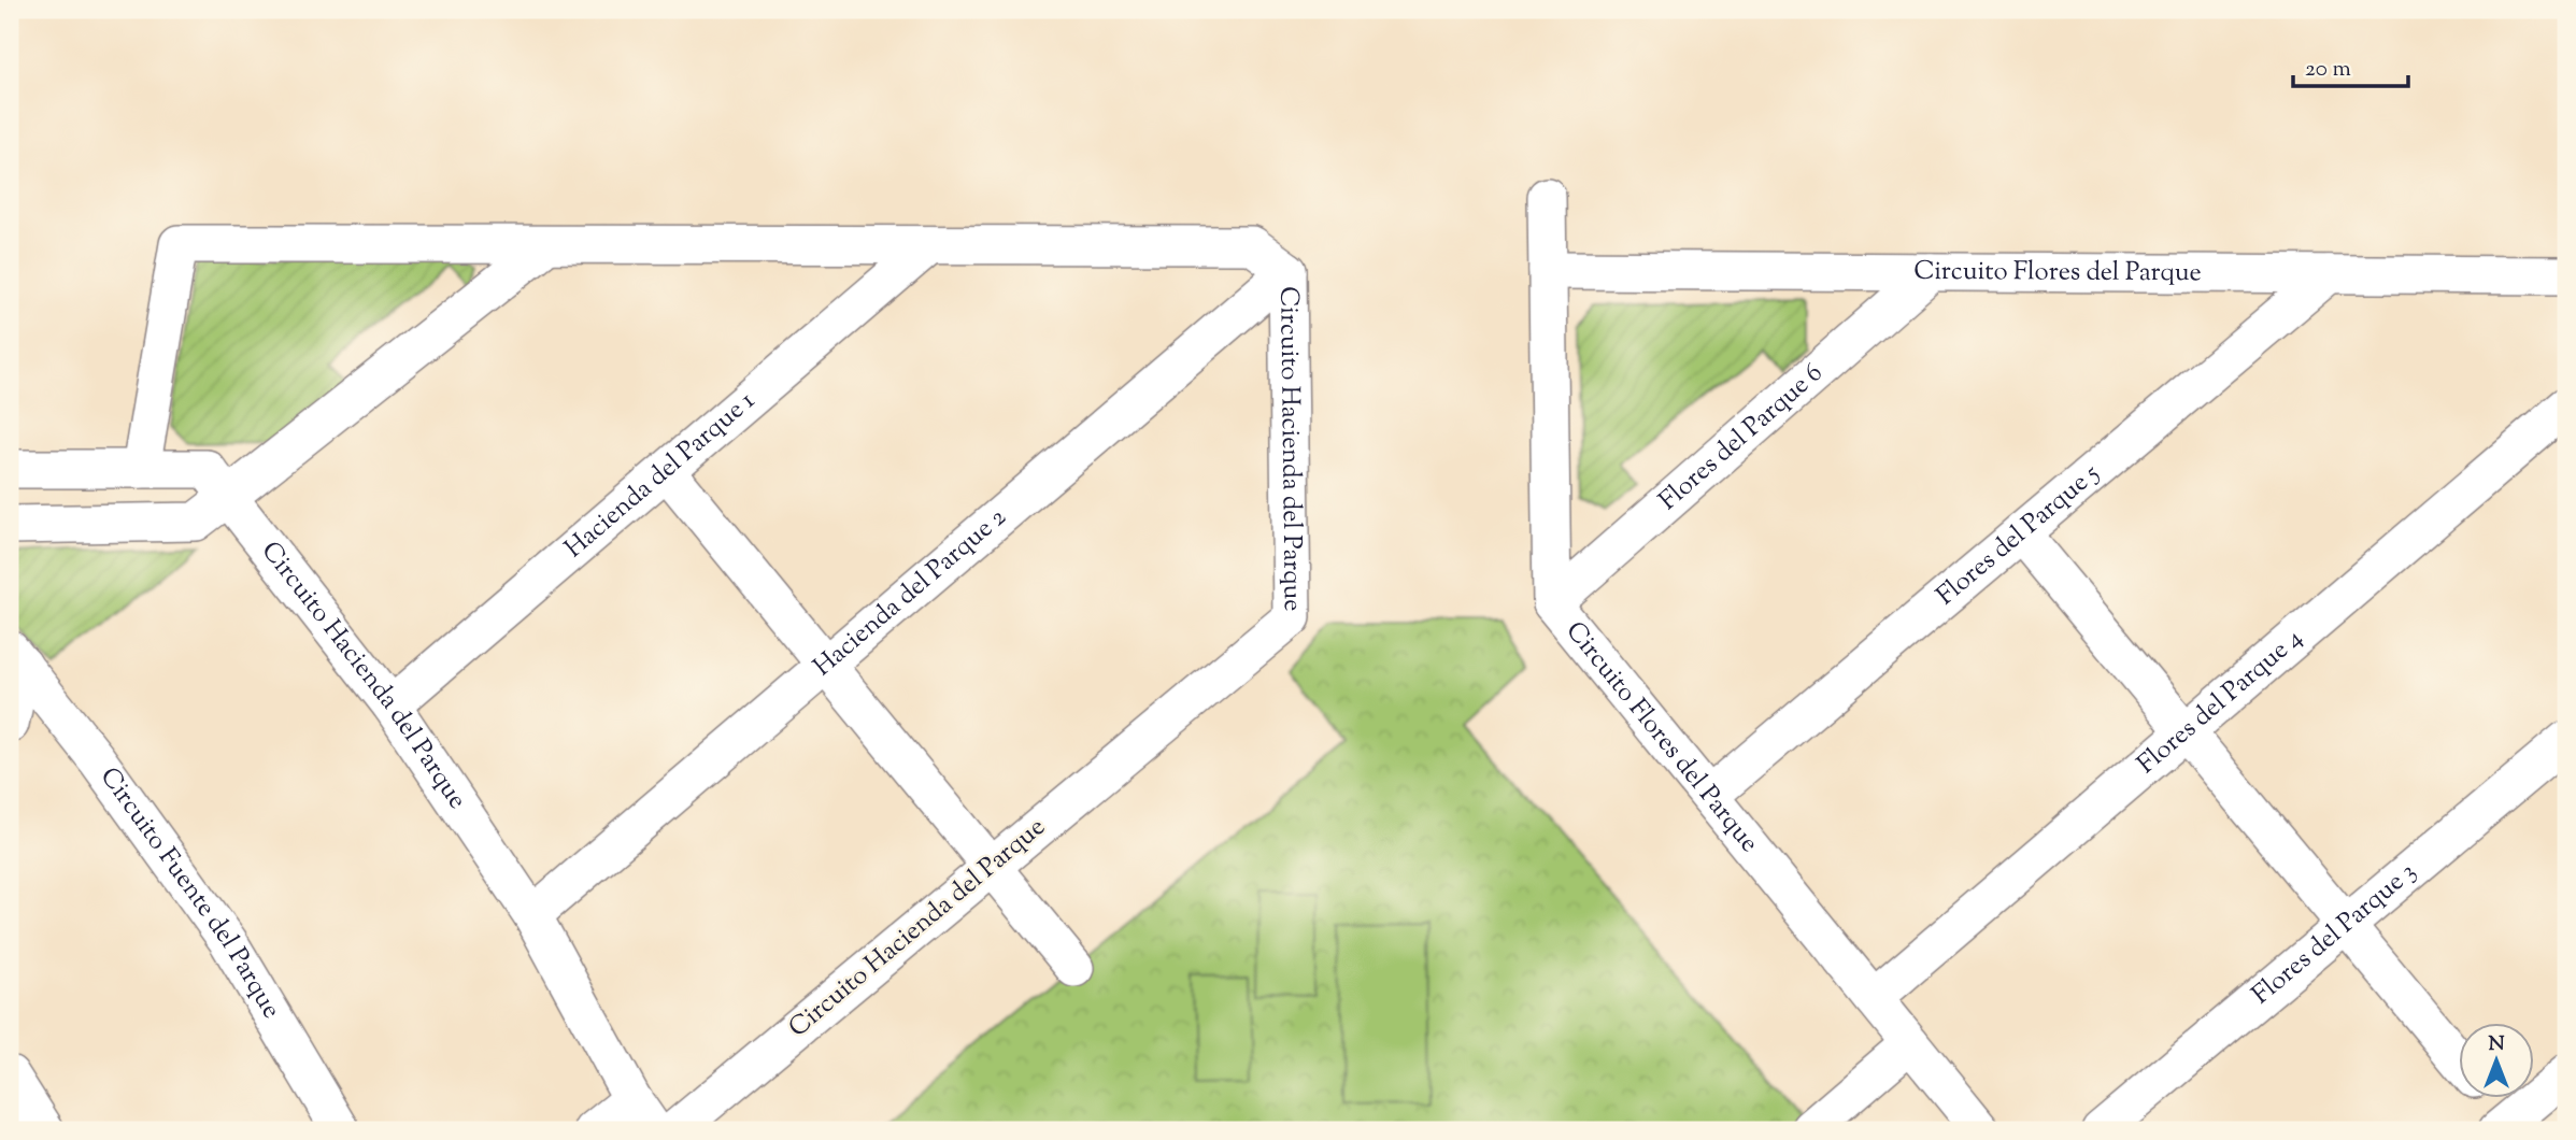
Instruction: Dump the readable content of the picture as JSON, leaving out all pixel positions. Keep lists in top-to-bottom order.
{
  "streets": {
    "street": [
      "Circuito Flores del Parque",
      "Flores del Parque 6",
      "Circuito Hacienda del Parque",
      "Hacienda del Parque 1",
      "Flores del Parque 5",
      "Hacienda del Parque 2",
      "Flores del Parque 4",
      "Circuito Fuente del Parque",
      "Flores del Parque 3"
    ]
  },
  "crossings": [
    ["Circuito Flores del Parque", "Flores del Parque 6"],
    ["Circuito Flores del Parque", "Flores del Parque 5"],
    ["Circuito Flores del Parque", "Flores del Parque 4"],
    ["Circuito Hacienda del Parque", "Hacienda del Parque 1"],
    ["Circuito Hacienda del Parque", "Hacienda del Parque 2"]
  ],
  "scale_bar": "20 m",
  "north": "top"
}
